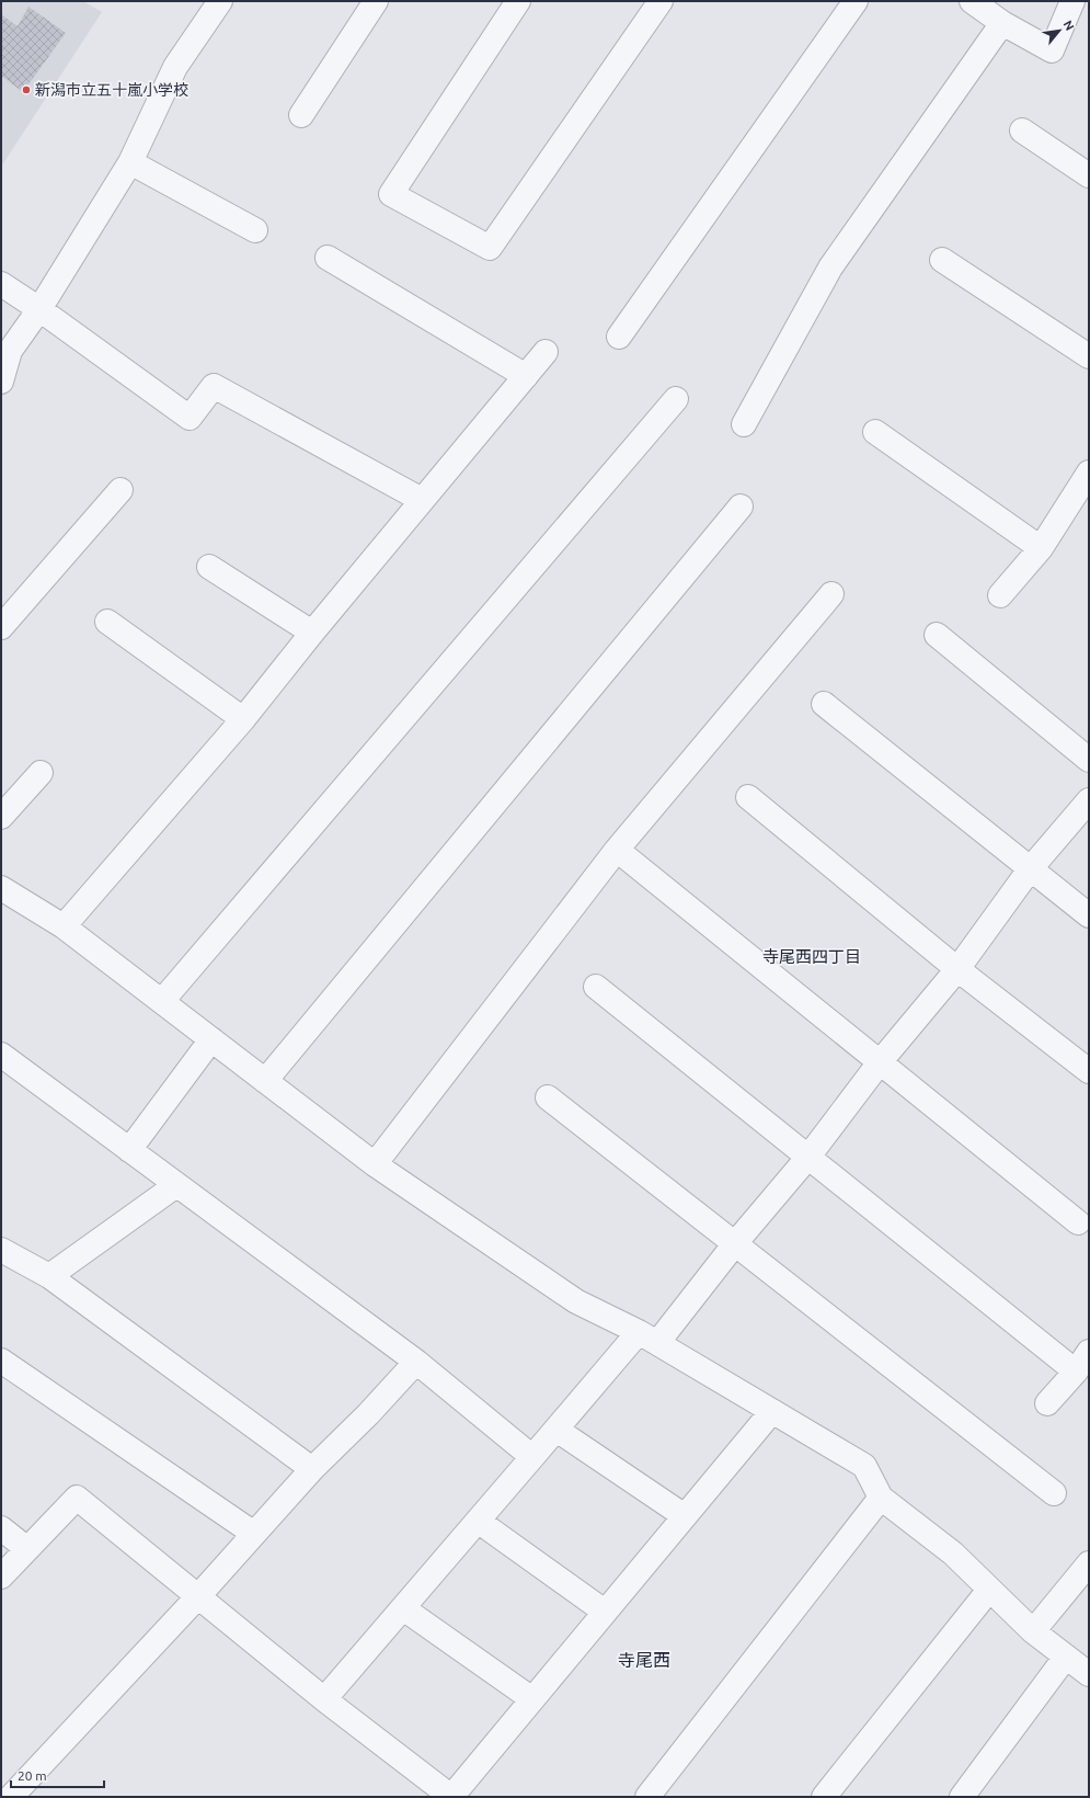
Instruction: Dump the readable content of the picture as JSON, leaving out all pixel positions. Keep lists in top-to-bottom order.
{
  "districts": ["寺尾西四丁目", "寺尾西"],
  "places": ["新潟市立五十嵐小学校"],
  "scale_bar": "20 m",
  "north": "top right"
}
